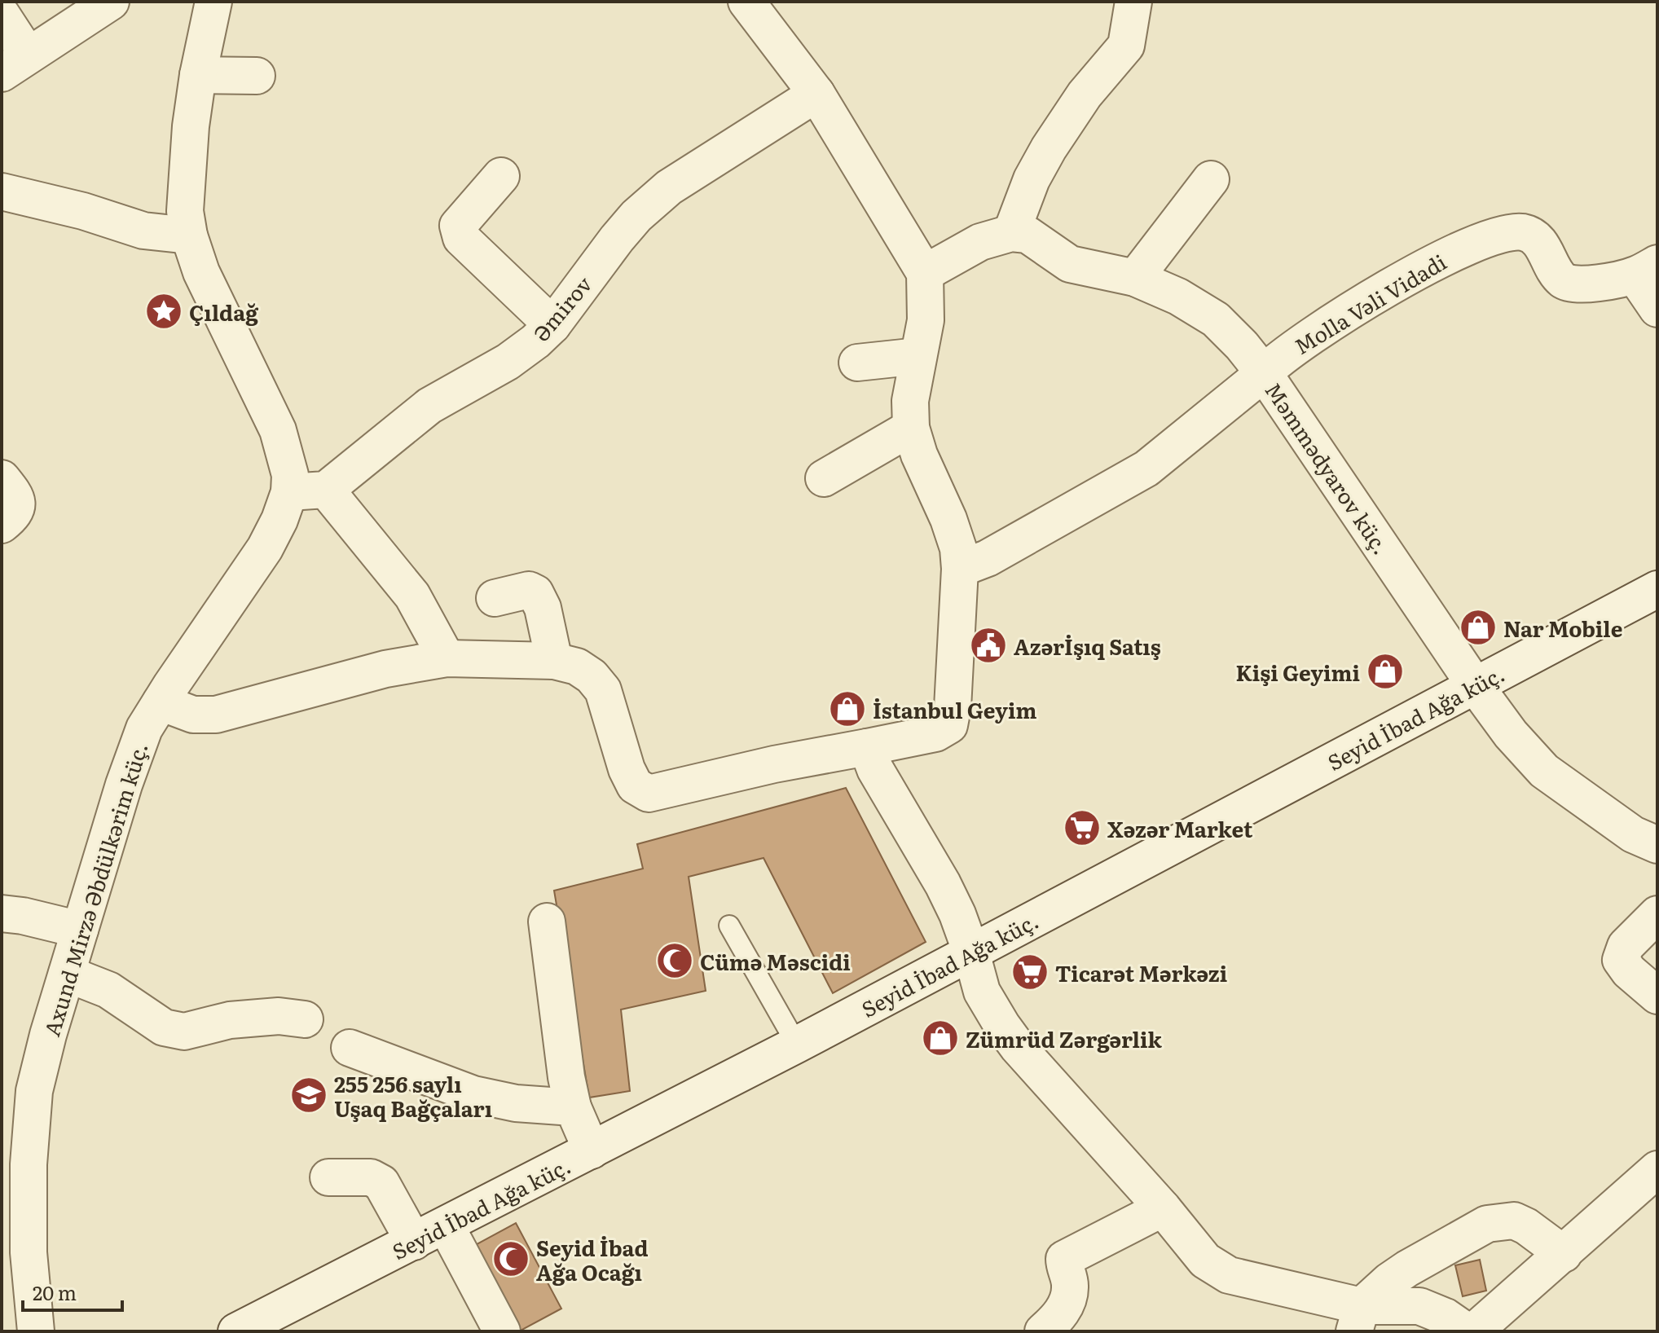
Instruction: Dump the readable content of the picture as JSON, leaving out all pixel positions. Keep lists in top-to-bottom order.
{
  "streets": {
    "street": [
      "Molla Vəli Vidadi",
      "Əmirov",
      "Məmmədyarov küç.",
      "Seyid İbad Ağa küç.",
      "Axund Mirzə Əbdülkərim küç."
    ]
  },
  "crossings": [
    ["Molla Vəli Vidadi", "Məmmədyarov küç."],
    ["Məmmədyarov küç.", "Seyid İbad Ağa küç."]
  ],
  "places": {
    "place": ["Çıldağ"],
    "shop": [
      "Nar Mobile",
      "Kişi Geyimi",
      "İstanbul Geyim",
      "Zümrüd Zərgərlik"
    ],
    "public building": ["Azərİşıq Satış"],
    "supermarket": ["Xəzər Market", "Ticarət Mərkəzi"],
    "mosque": ["Cümə Məscidi", "Seyid İbad Ağa Ocağı"],
    "school or university": ["255 256 saylı Uşaq Bağçaları"]
  },
  "scale_bar": "20 m"
}
